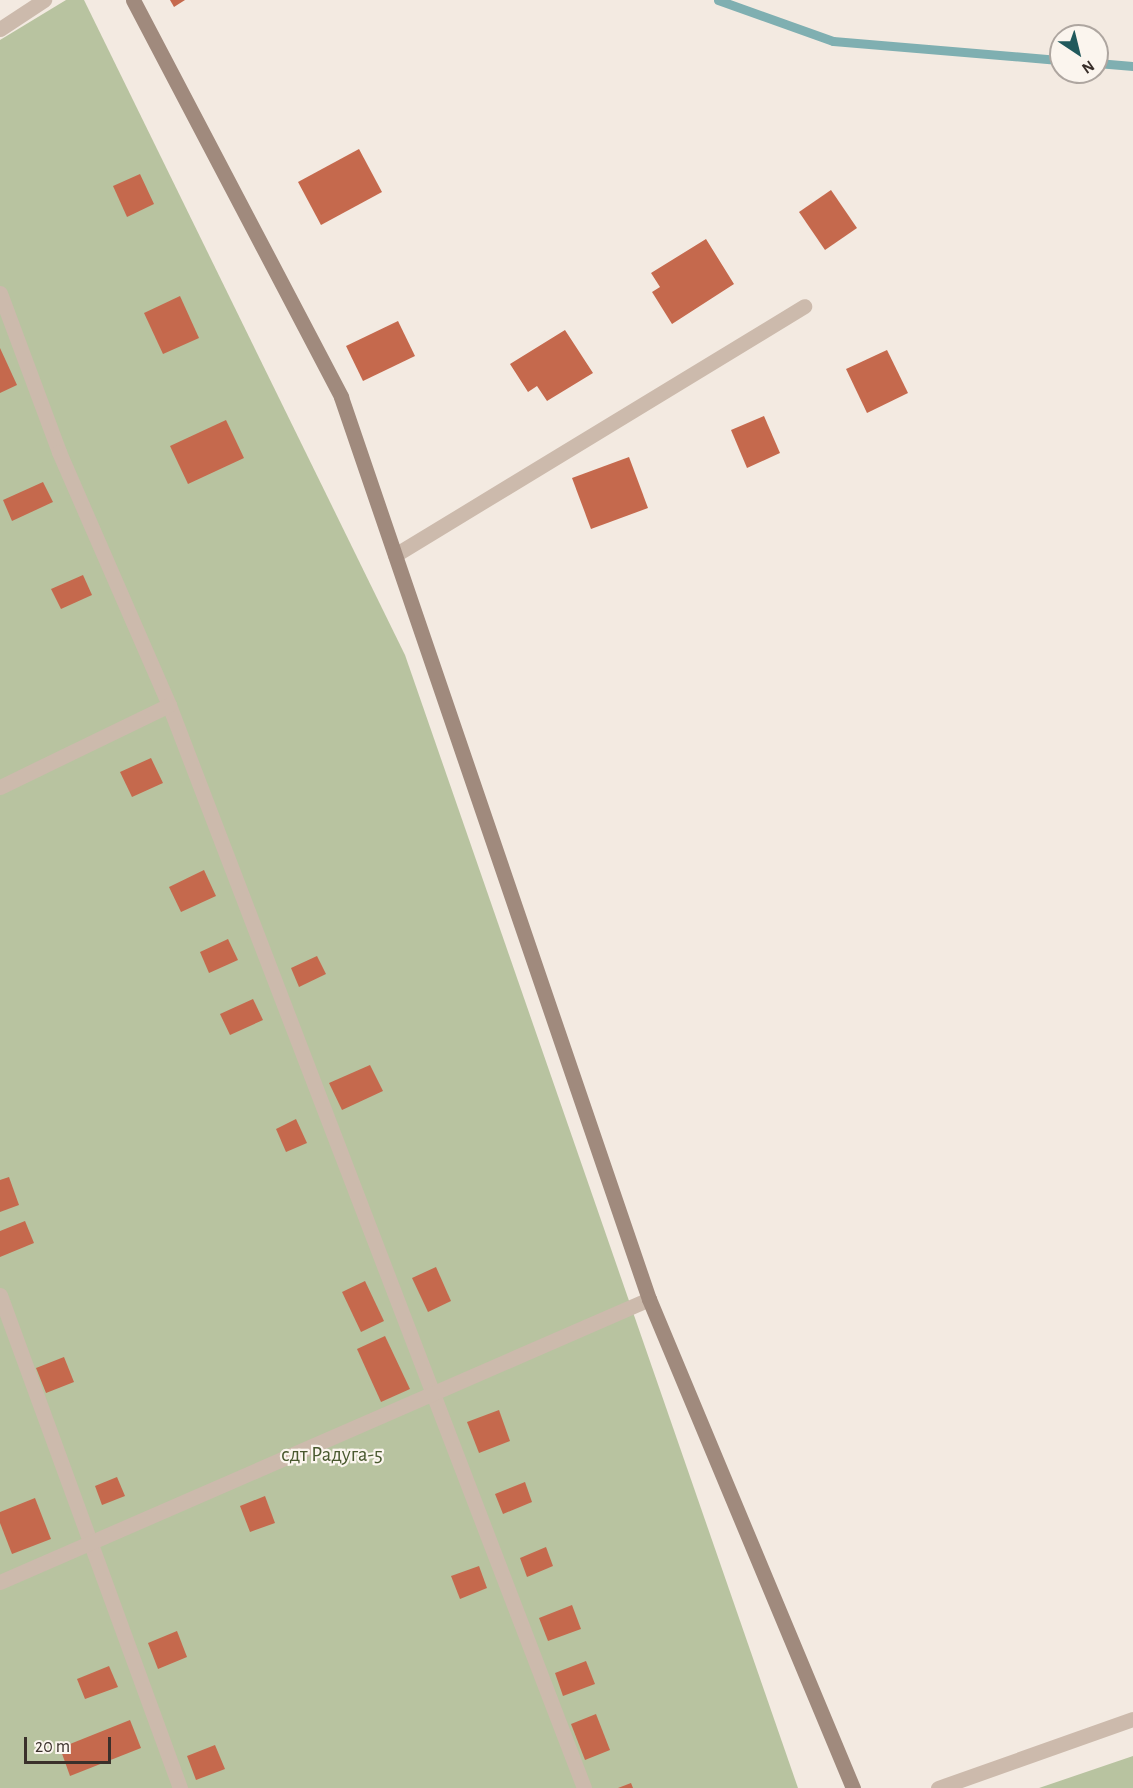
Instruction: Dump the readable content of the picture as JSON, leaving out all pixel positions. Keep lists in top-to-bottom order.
{
  "parks": ["сдт Радуга-5"],
  "scale_bar": "20 m",
  "north": "bottom right"
}
